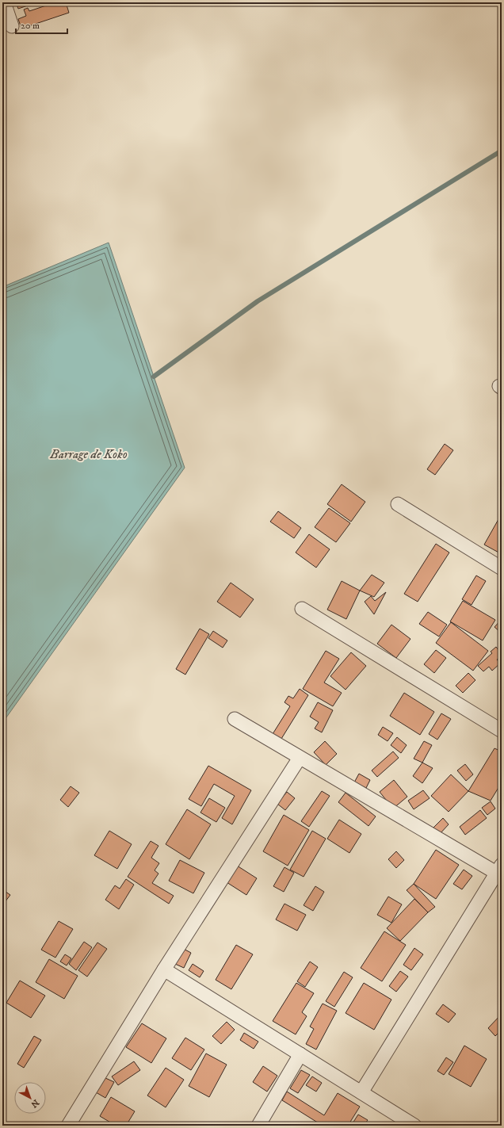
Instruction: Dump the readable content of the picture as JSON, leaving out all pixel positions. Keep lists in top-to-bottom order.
{
  "water": ["Barrage de Koko"],
  "scale_bar": "20 m",
  "north": "bottom right"
}
